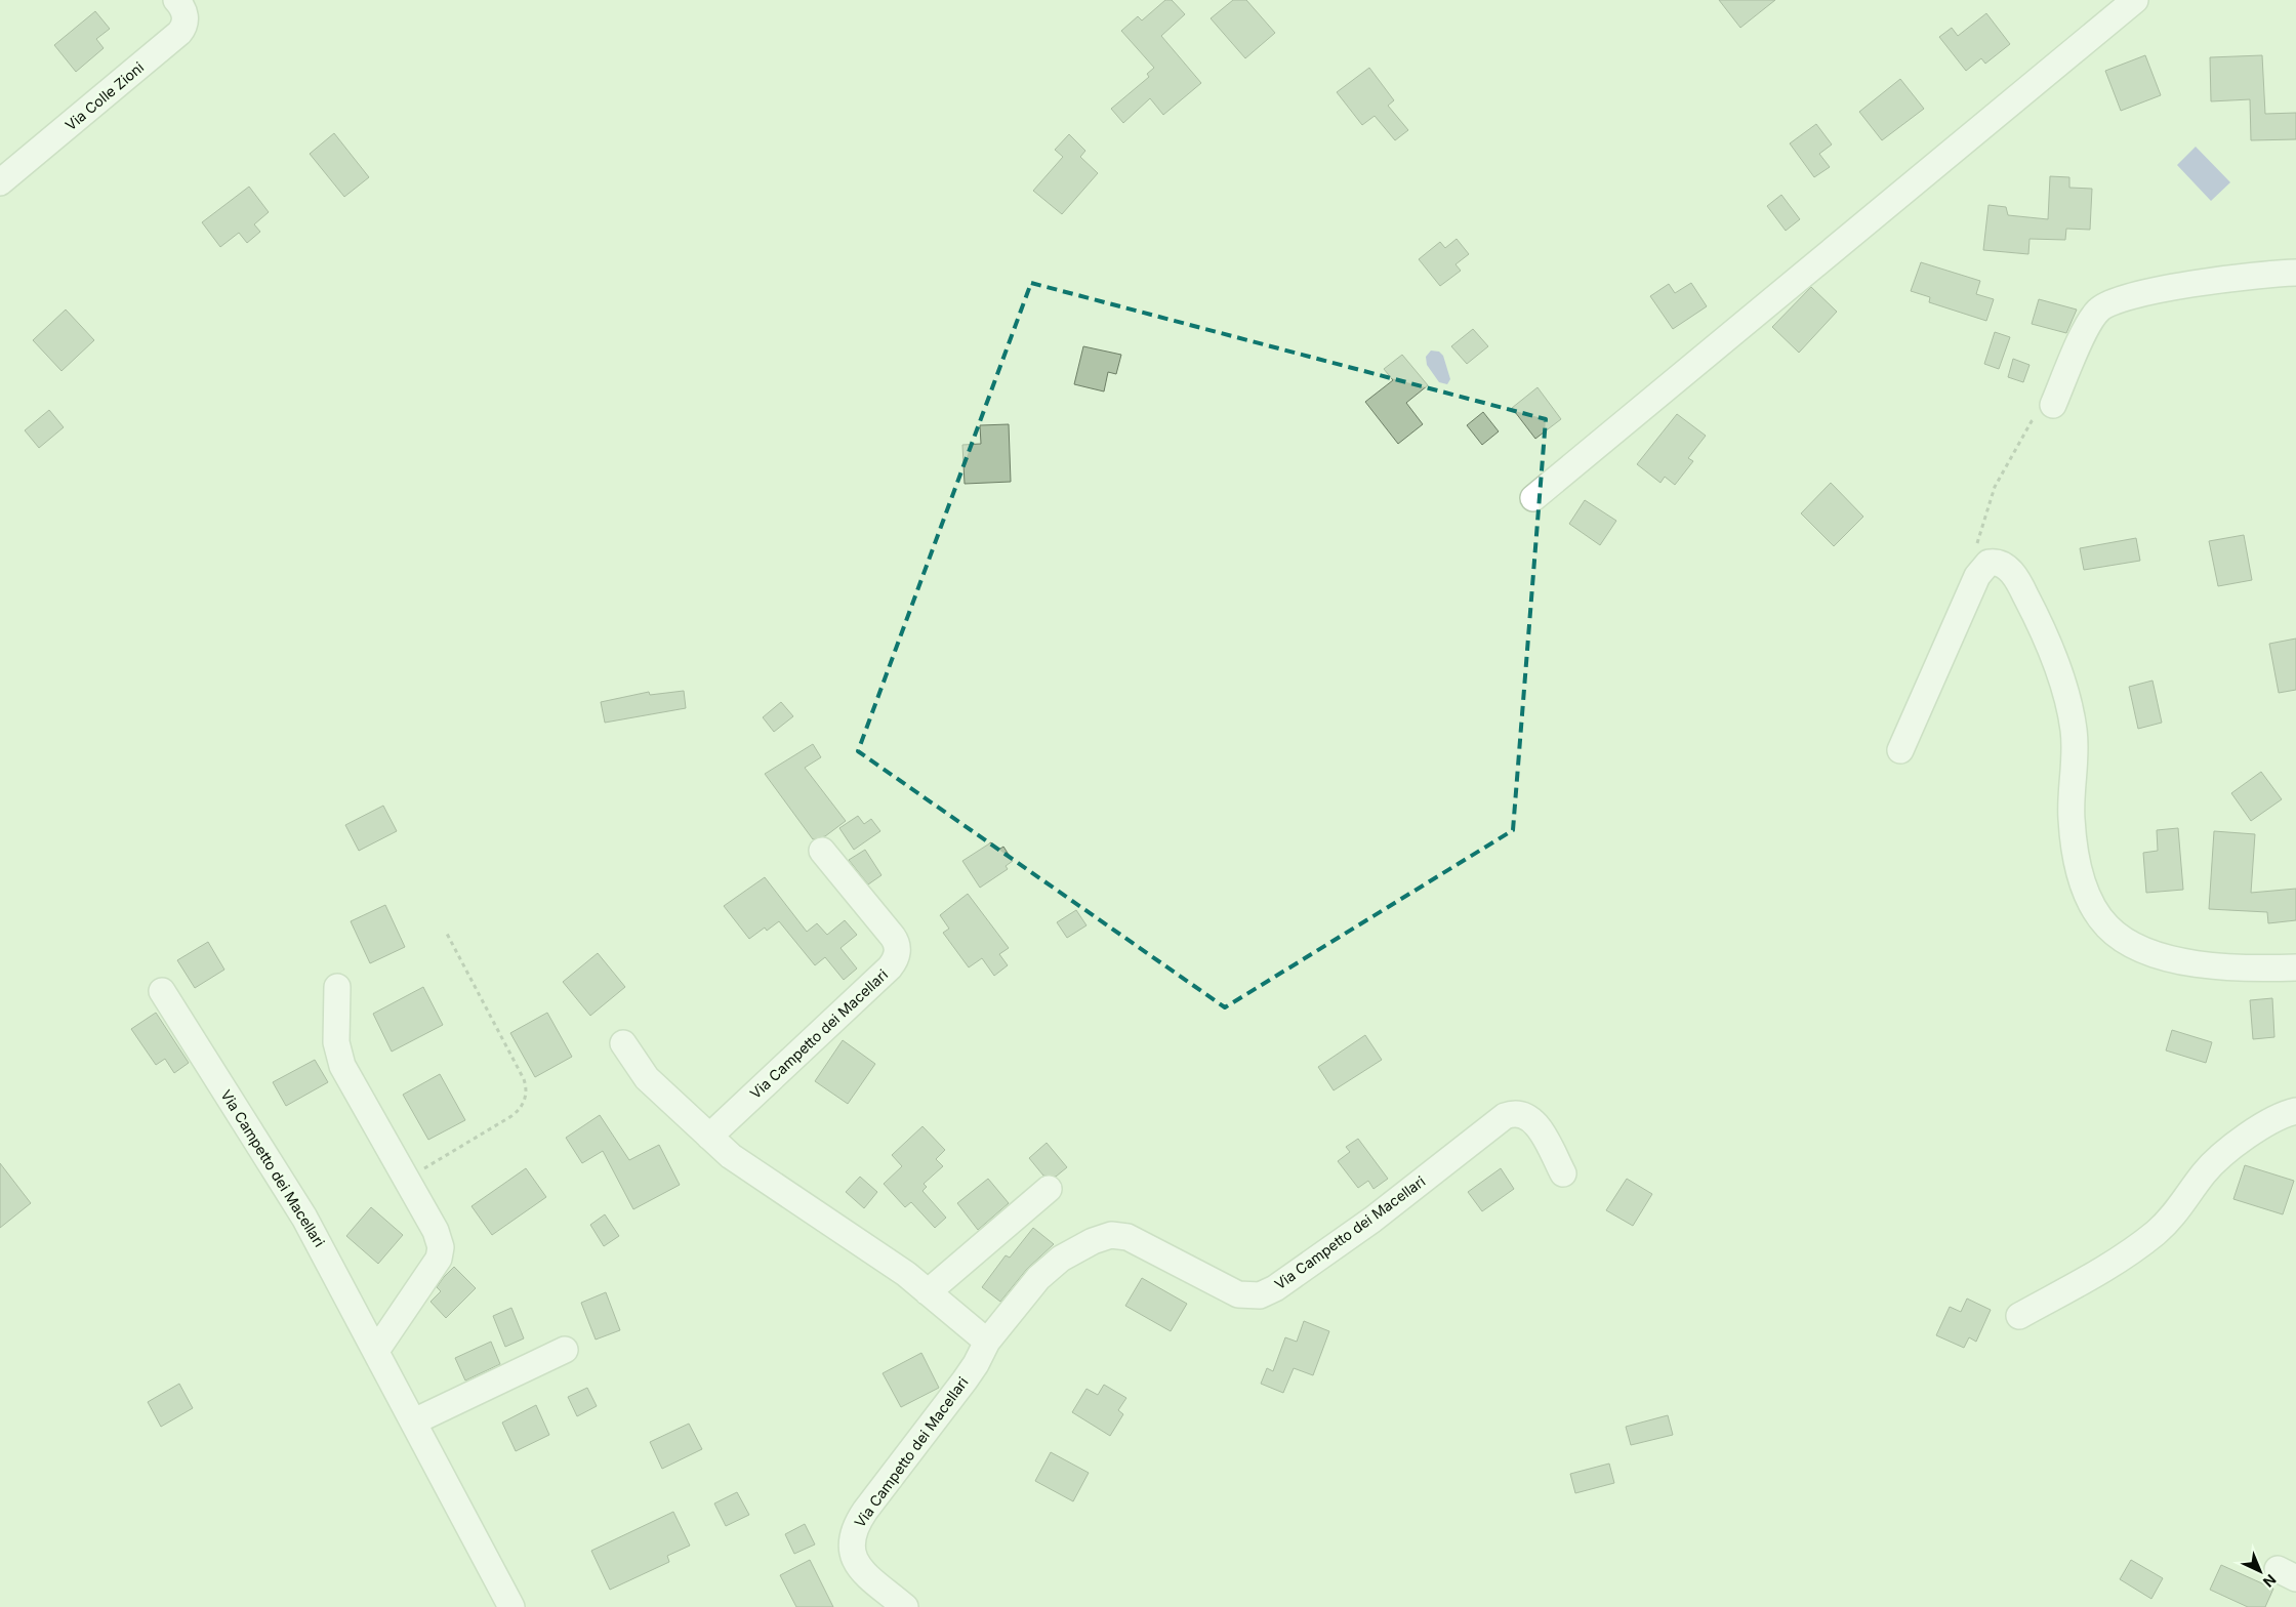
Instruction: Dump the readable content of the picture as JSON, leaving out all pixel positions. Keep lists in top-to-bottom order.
{
  "streets": {
    "street": ["Via Colle Zioni", "Via Campetto dei Macellari"]
  },
  "north": "bottom right"
}
